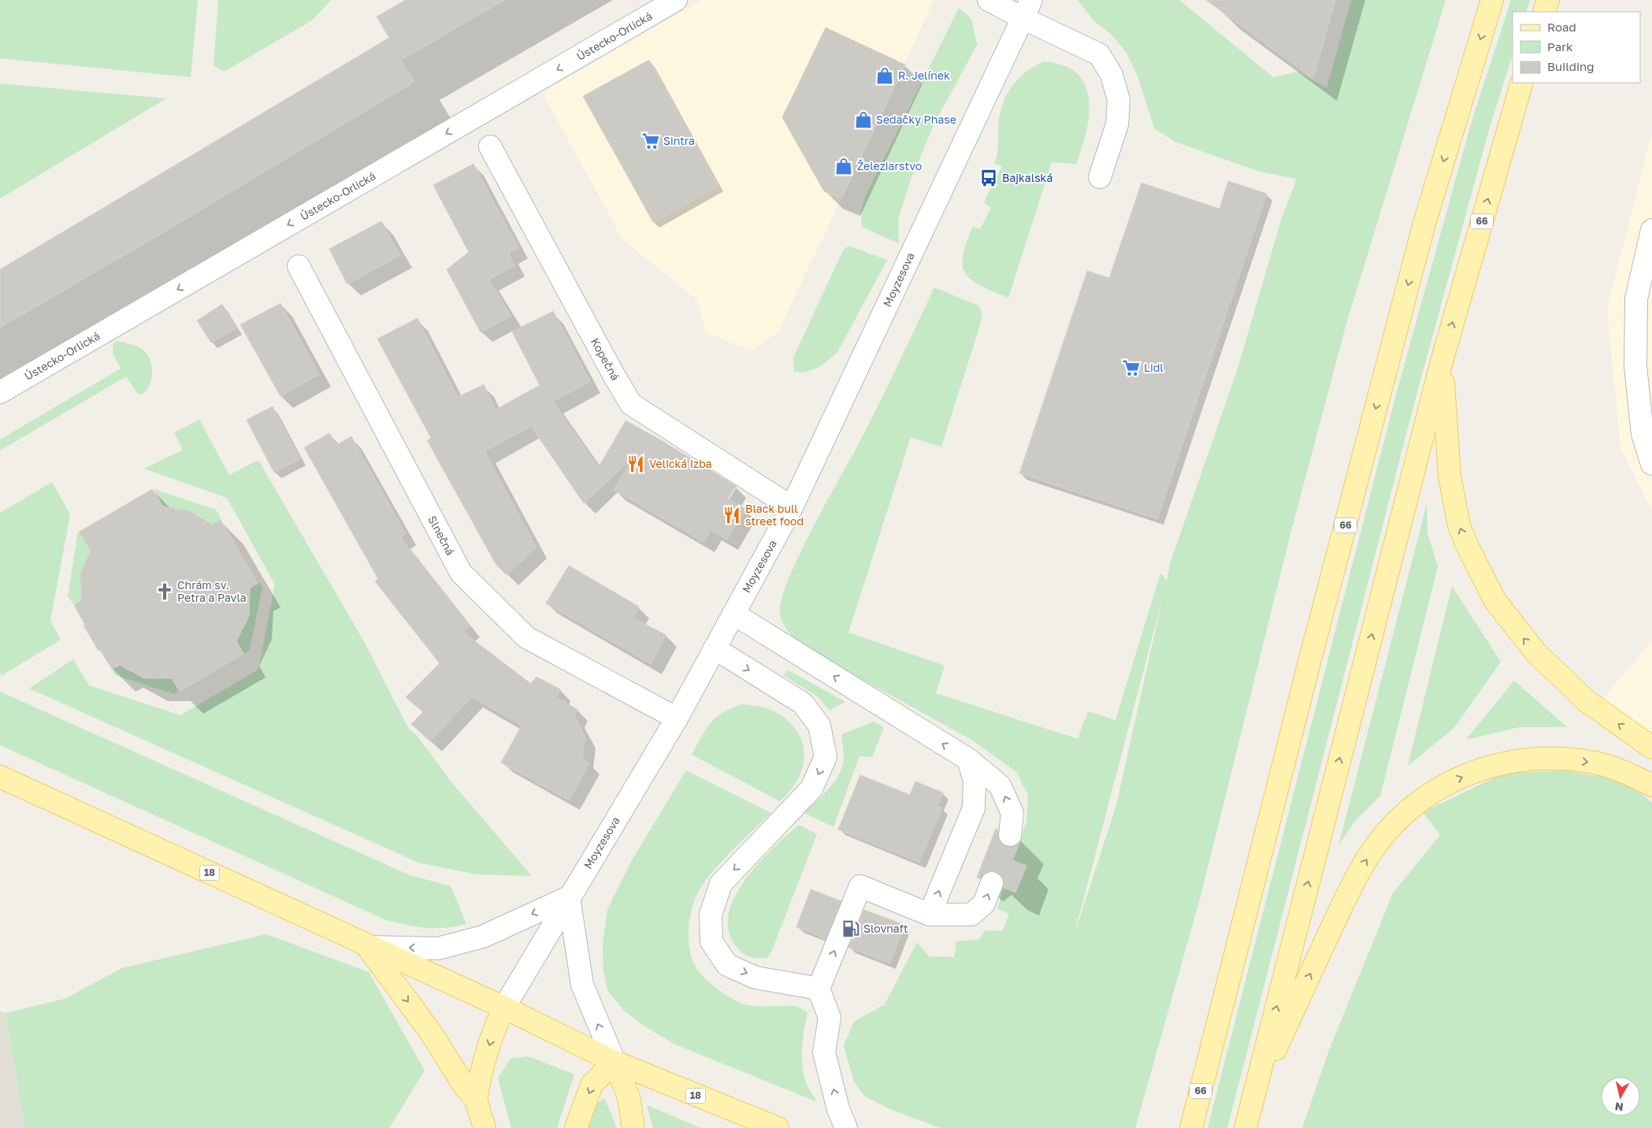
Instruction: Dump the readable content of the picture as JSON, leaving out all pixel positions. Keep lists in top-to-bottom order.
{
  "streets": {
    "main road": ["66", "18"],
    "street": [
      "Ústecko-Orlická",
      "Moyzesova",
      "Kopečná",
      "Slnečná"
    ]
  },
  "crossings": [
    ["Moyzesova", "Kopečná"],
    ["Moyzesova", "Slnečná"],
    ["Moyzesova", "18"]
  ],
  "one_way": ["Ústecko-Orlická"],
  "places": {
    "shop": ["R. Jelínek", "Sedačky Phase", "Železiarstvo"],
    "supermarket": ["Sintra", "Lidl"],
    "bus stop": ["Bajkalská"],
    "restaurant": ["Velická Izba", "Black bull street food"],
    "church": ["Chrám sv. Petra a Pavla"],
    "fuel station": ["Slovnaft"]
  },
  "legend": ["Road", "Park", "Building"],
  "north": "bottom"
}
